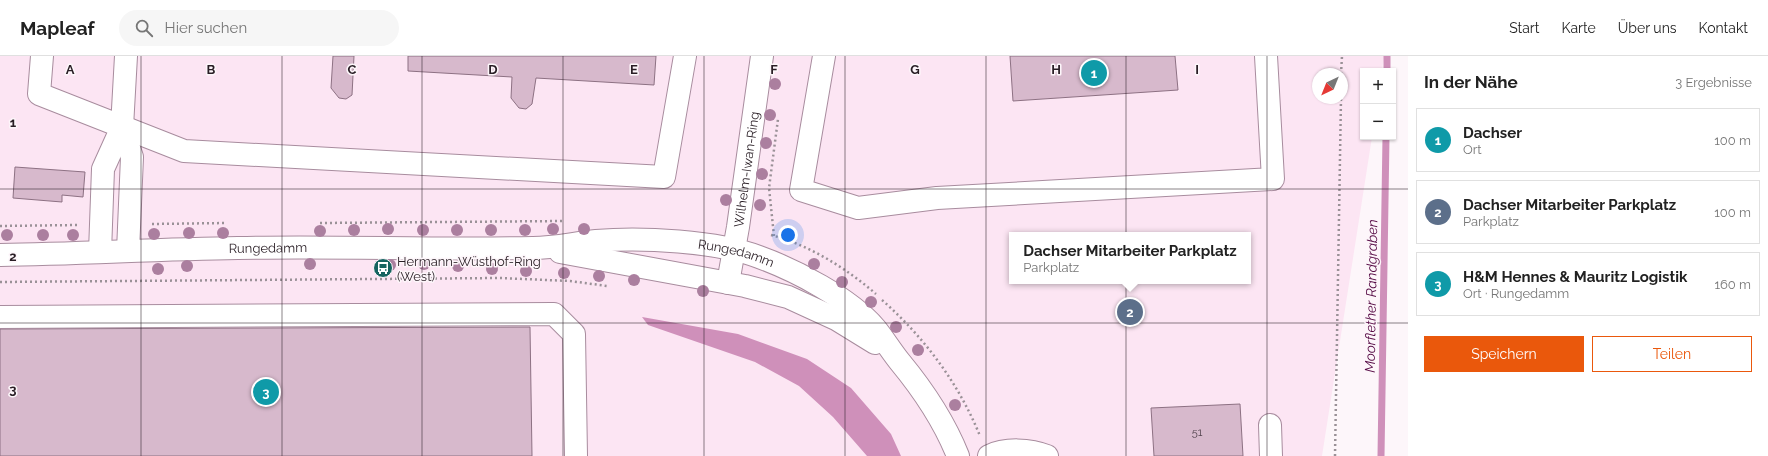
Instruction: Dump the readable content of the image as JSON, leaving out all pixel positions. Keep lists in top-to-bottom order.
{
  "streets": {
    "street": ["Wilhelm-Iwan-Ring", "Rungedamm"]
  },
  "crossings": [
    ["Wilhelm-Iwan-Ring", "Rungedamm"]
  ],
  "water": ["Moorflether Randgraben"],
  "places": {
    "bus stop": ["Hermann-Wüsthof-Ring (West)"]
  },
  "house_numbers": ["51"],
  "north": "bottom left",
  "page": {
    "header": "Mapleaf",
    "search": "Hier suchen",
    "nav": [
      "Start",
      "Karte",
      "Über uns",
      "Kontakt"
    ],
    "heading": ["In der Nähe", "3 Ergebnisse"],
    "pins": ["1", "2", "3"],
    "map_buttons": ["+", "−"],
    "list": [
      {
        "mark": "1",
        "name": "Dachser",
        "note": "Ort",
        "value": "100 m"
      },
      {
        "mark": "2",
        "name": "Dachser Mitarbeiter Parkplatz",
        "note": "Parkplatz",
        "value": "100 m"
      },
      {
        "mark": "3",
        "name": "H&M Hennes & Mauritz Logistik",
        "note": "Ort · Rungedamm",
        "value": "160 m"
      }
    ],
    "popup": ["Dachser Mitarbeiter Parkplatz", "Parkplatz"],
    "buttons": ["Speichern", "Teilen"]
  },
  "grid": {
    "columns": [
      "A",
      "B",
      "C",
      "D",
      "E",
      "F",
      "G",
      "H",
      "I"
    ],
    "rows": ["1", "2", "3"]
  }
}
